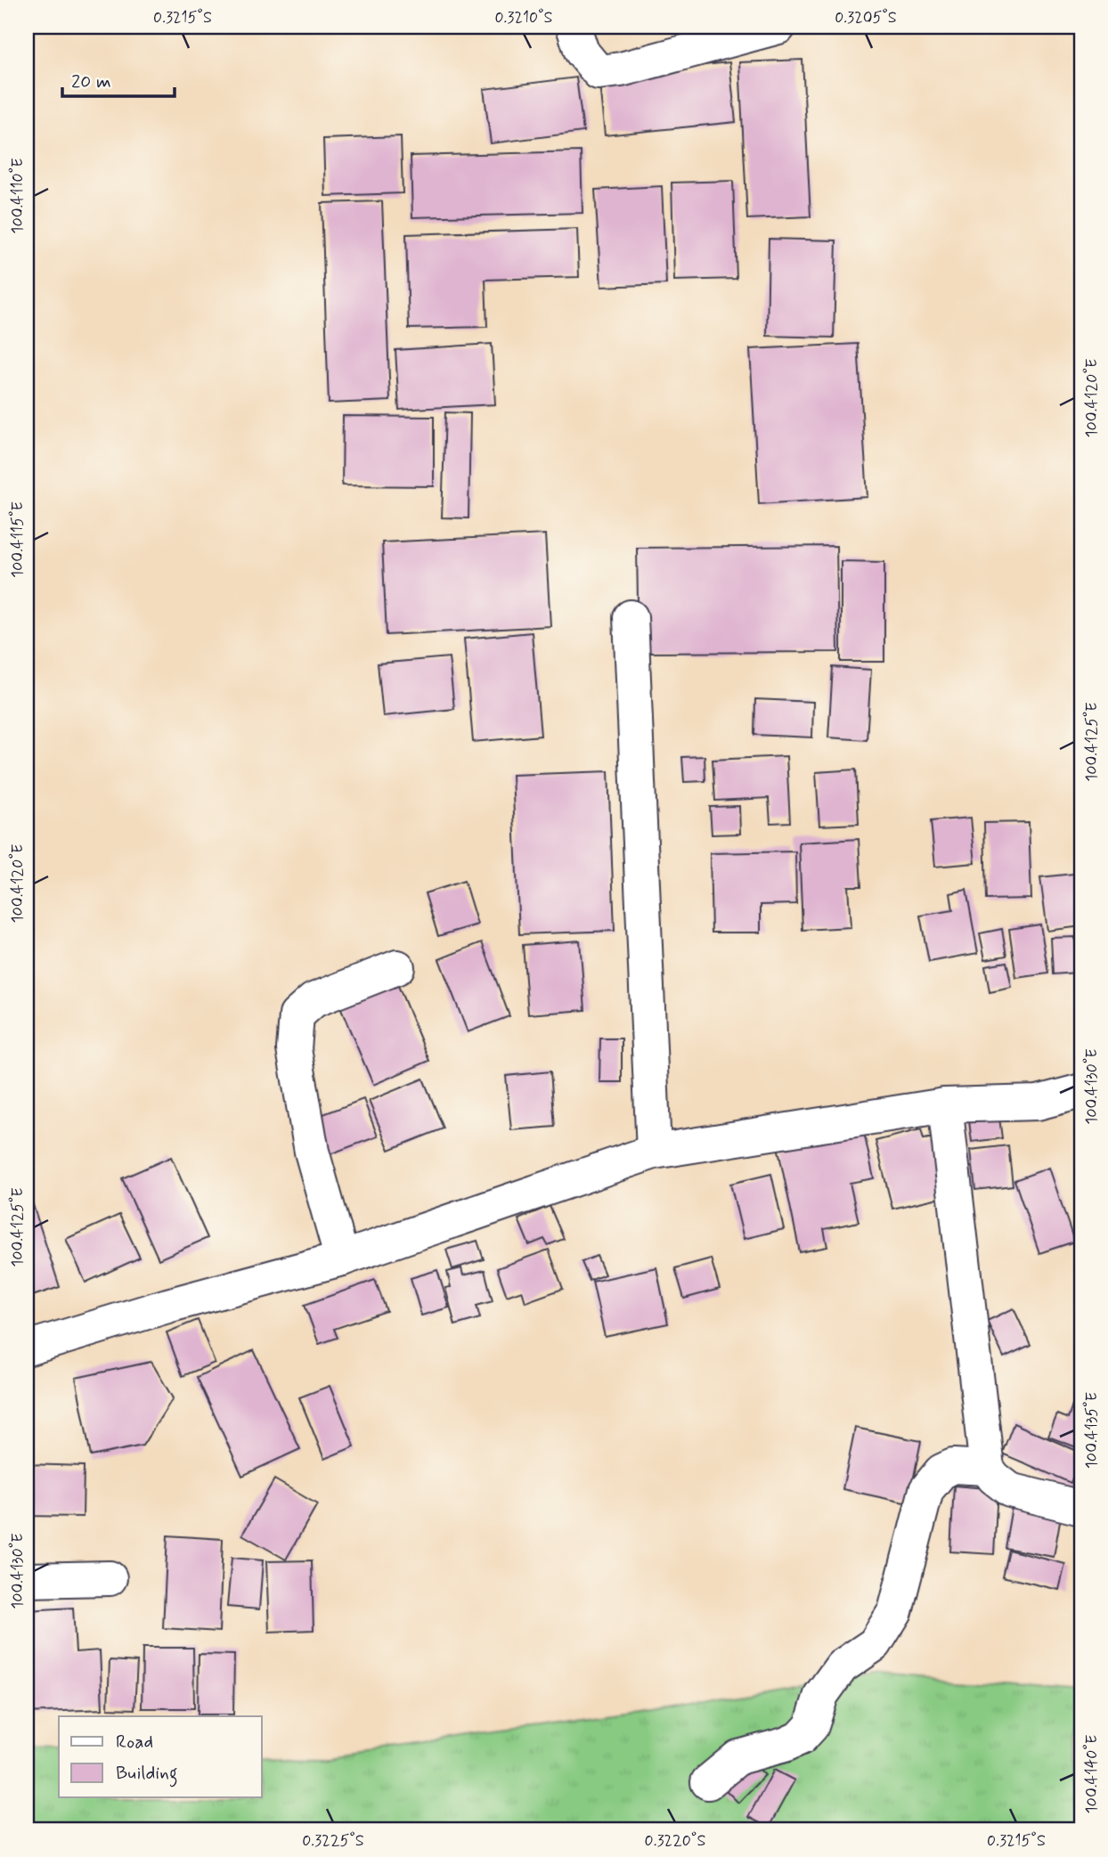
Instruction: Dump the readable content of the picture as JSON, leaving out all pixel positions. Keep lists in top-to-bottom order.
{
  "legend": ["Road", "Building"],
  "scale_bar": "20 m",
  "coordinates": [
    "0.3215°S",
    "0.3210°S",
    "0.3205°S",
    "100.4110°E",
    "100.4120°E",
    "100.4115°E",
    "100.4125°E",
    "100.4130°E",
    "100.4135°E",
    "100.4140°E",
    "0.3225°S",
    "0.3220°S"
  ]
}
